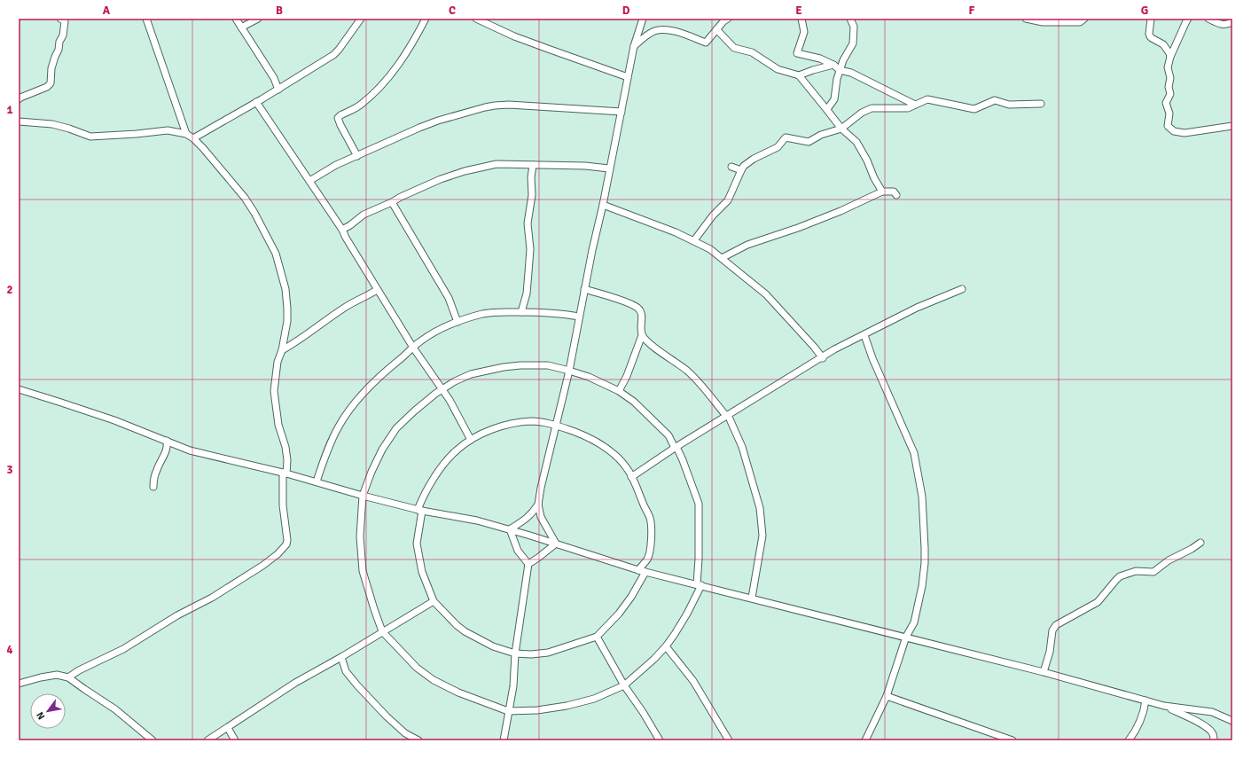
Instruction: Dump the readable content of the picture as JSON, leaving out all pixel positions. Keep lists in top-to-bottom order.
{
  "north": "bottom left",
  "grid": {
    "columns": [
      "A",
      "B",
      "C",
      "D",
      "E",
      "F",
      "G"
    ],
    "rows": [
      "1",
      "2",
      "3",
      "4"
    ]
  }
}
